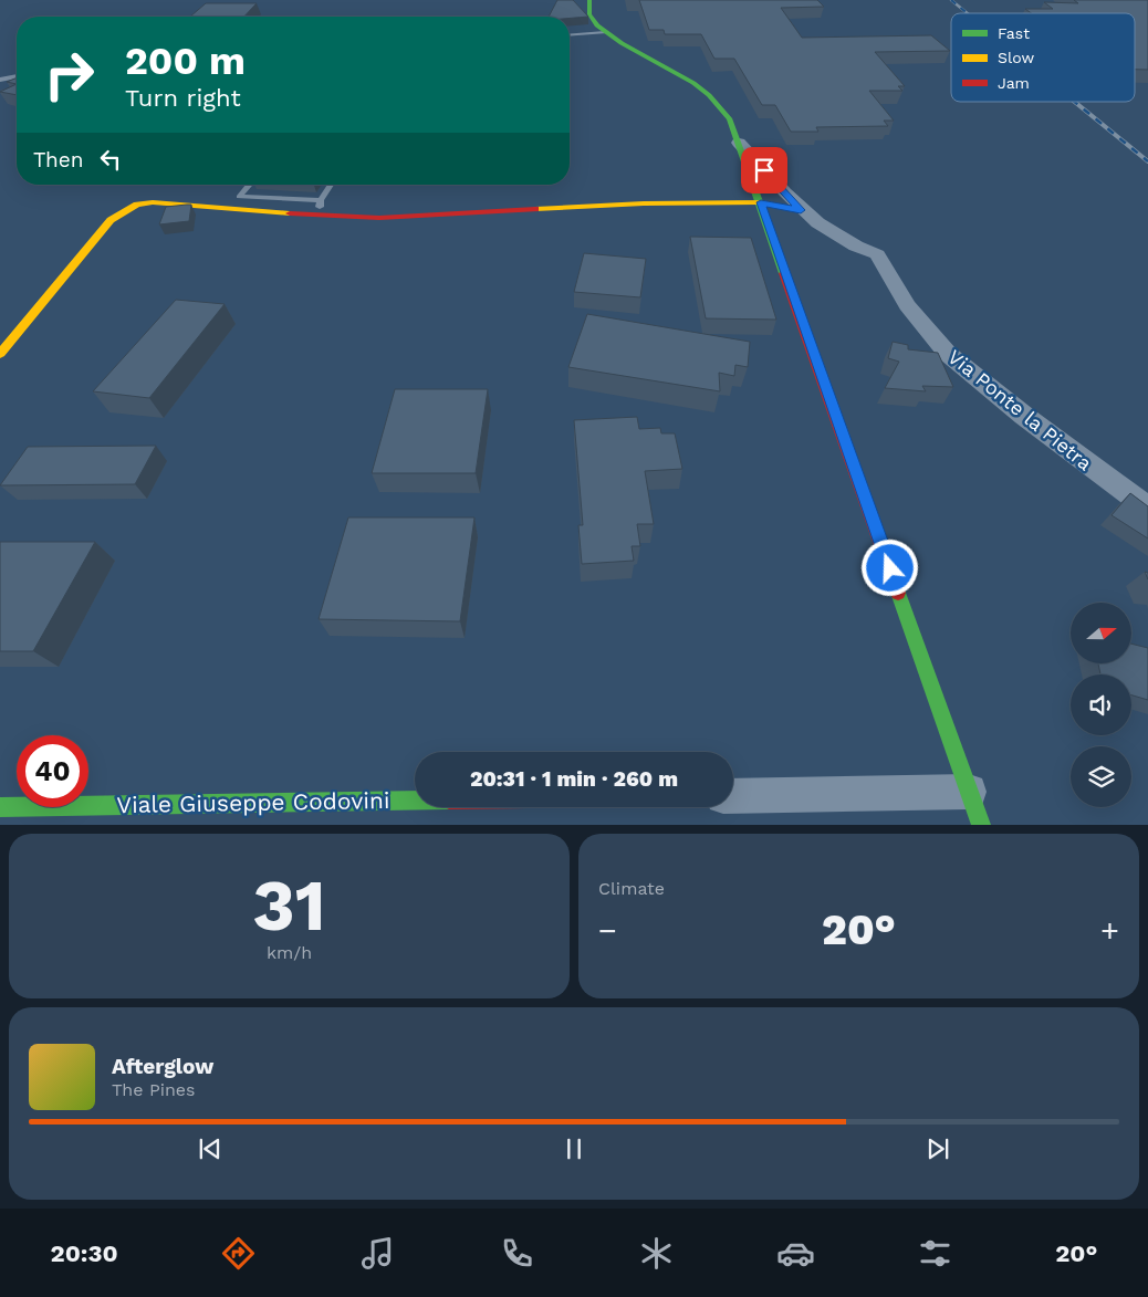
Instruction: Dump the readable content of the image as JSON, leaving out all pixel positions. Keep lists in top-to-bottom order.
{
  "streets": {
    "street": ["Via Ponte la Pietra", "Viale Giuseppe Codovini"]
  },
  "legend": ["Fast", "Slow", "Jam"],
  "north": "right",
  "page": {
    "turn": ["200 m", "Turn right"],
    "then": "Then",
    "limit": "40",
    "trip": "20:31 · 1 min · 260 m",
    "tile": [
      ["31", "km/h"],
      "Climate"
    ],
    "heat": ["−", "20°", "+"],
    "song": ["Afterglow", "The Pines"],
    "tabs": ["20:30", "20°"]
  }
}
